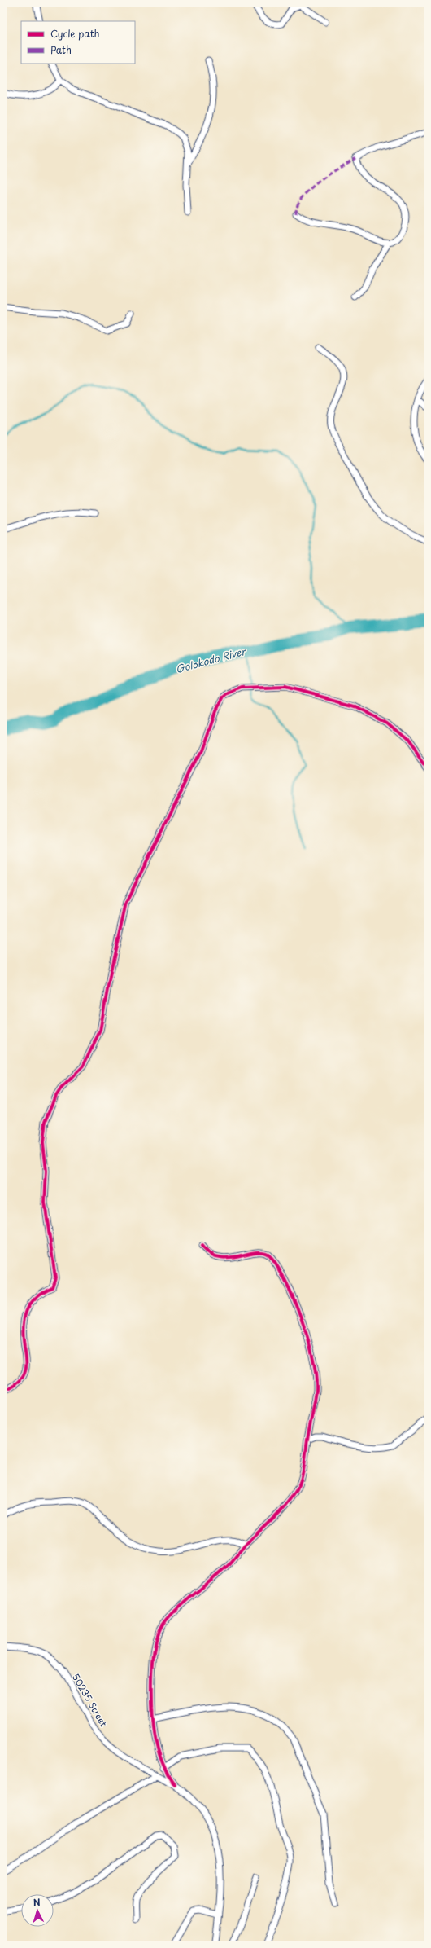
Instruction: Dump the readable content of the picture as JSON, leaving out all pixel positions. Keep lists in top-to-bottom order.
{
  "streets": {
    "street": ["50235 Street"]
  },
  "water": ["Golokodo River"],
  "legend": ["Cycle path", "Path"],
  "north": "top"
}
